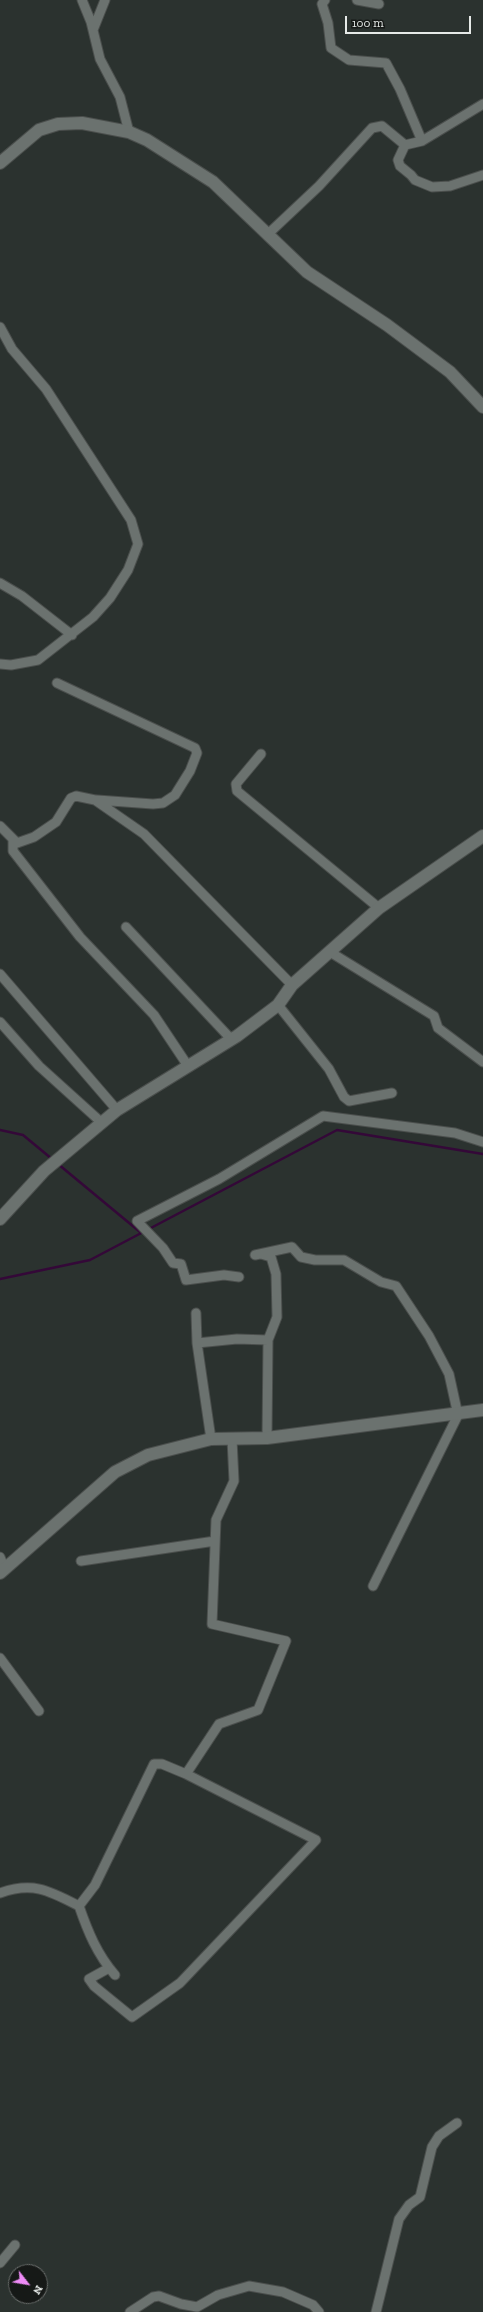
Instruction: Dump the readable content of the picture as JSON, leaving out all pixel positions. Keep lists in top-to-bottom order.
{
  "scale_bar": "100 m",
  "north": "bottom right"
}
